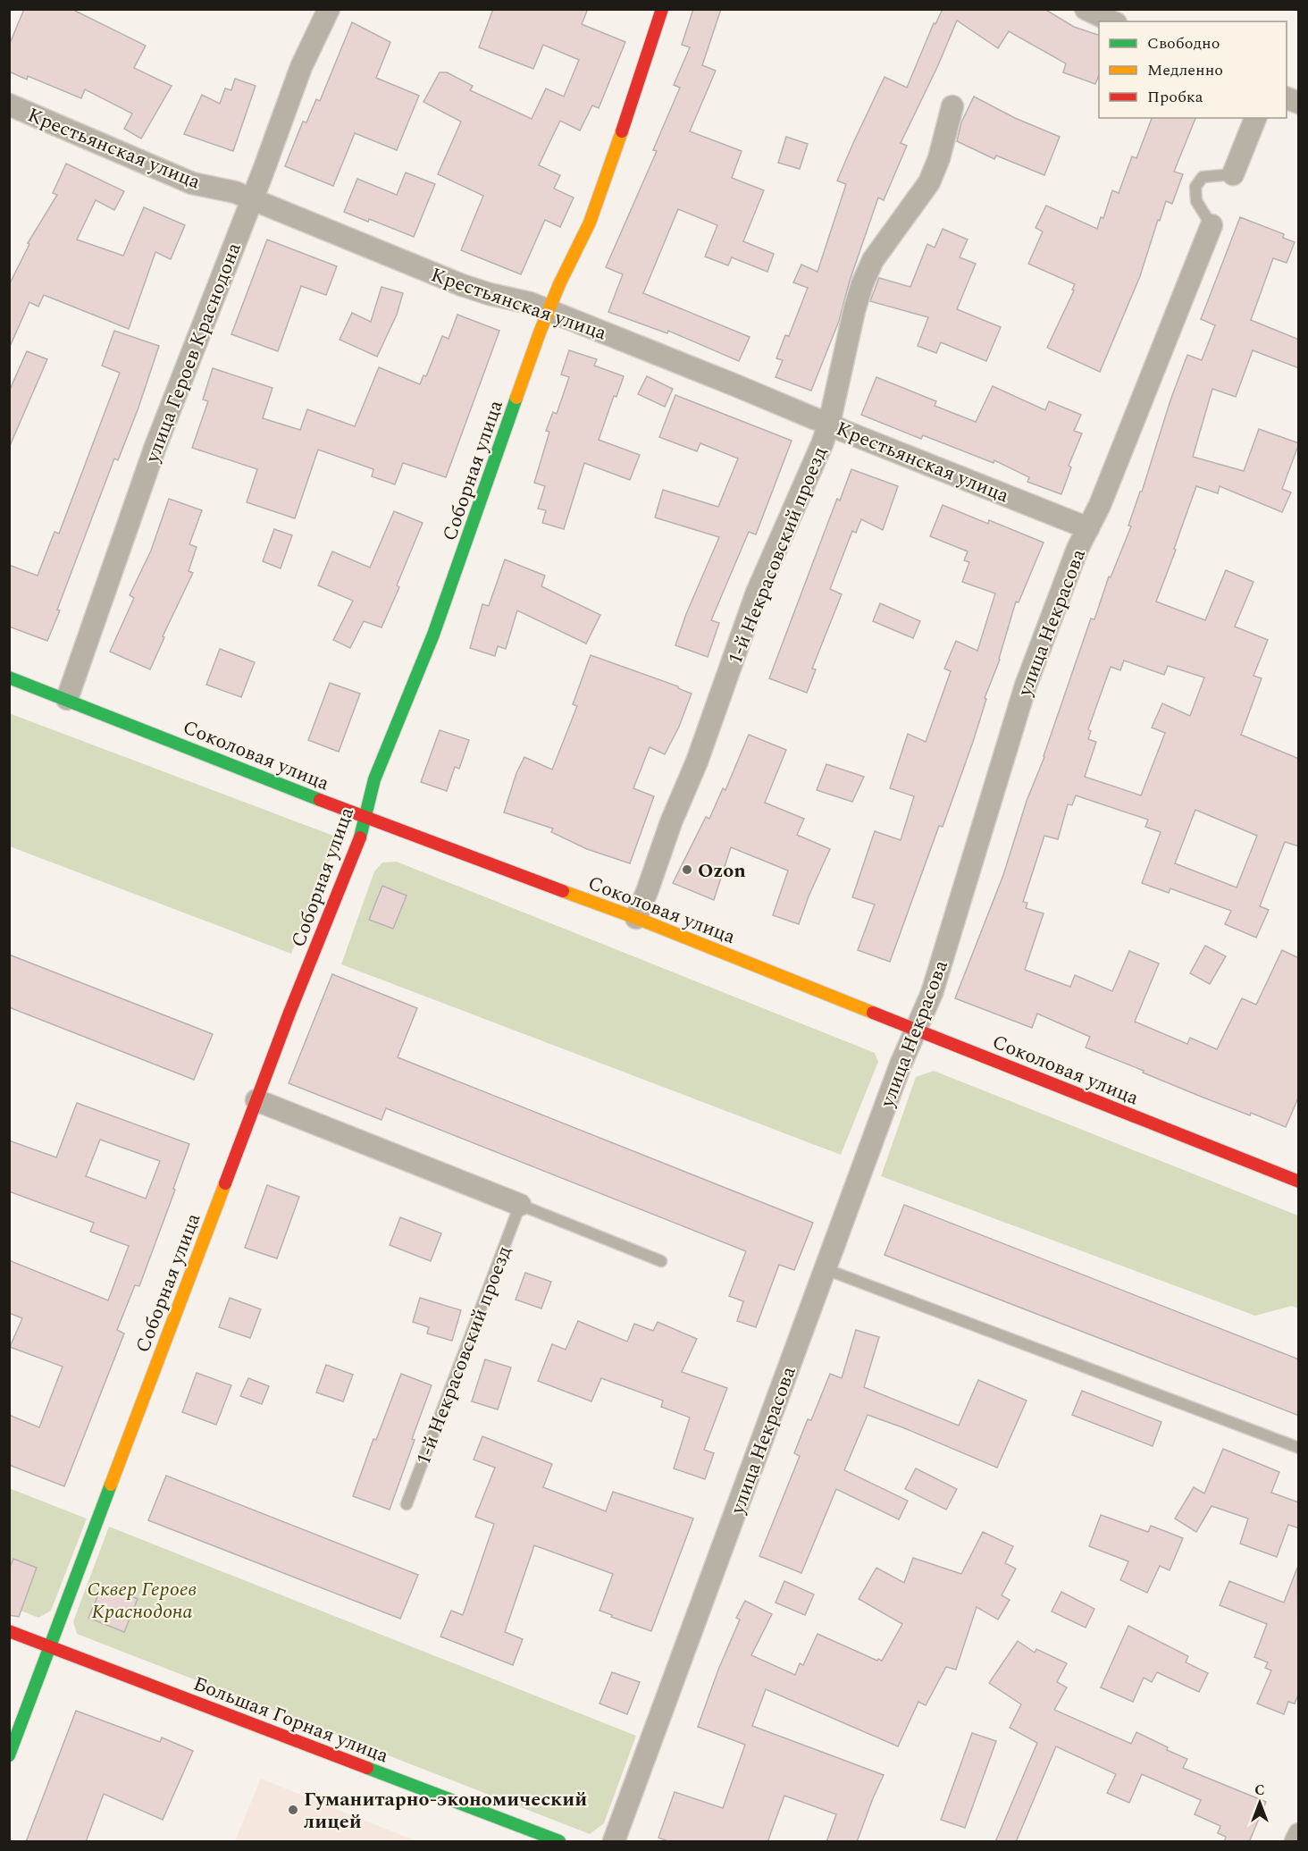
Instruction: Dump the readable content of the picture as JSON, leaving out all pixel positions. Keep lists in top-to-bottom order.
{
  "streets": {
    "main road": ["Соборная улица", "Соколовая улица", "Большая Горная улица"],
    "street": [
      "Крестьянская улица",
      "улица Героев Краснодона",
      "1-й Некрасовский проезд",
      "улица Некрасова"
    ]
  },
  "crossings": [
    ["Крестьянская улица", "улица Героев Краснодона"],
    ["Крестьянская улица", "Соборная улица"],
    ["Крестьянская улица", "1-й Некрасовский проезд"],
    ["Крестьянская улица", "улица Некрасова"],
    ["улица Героев Краснодона", "Соколовая улица"],
    ["Соборная улица", "Соколовая улица"],
    ["Соборная улица", "Большая Горная улица"],
    ["1-й Некрасовский проезд", "Соколовая улица"],
    ["улица Некрасова", "Соколовая улица"]
  ],
  "parks": ["Сквер Героев Краснодона"],
  "places": ["Ozon", "Гуманитарно-экономический лицей"],
  "legend": ["Свободно", "Медленно", "Пробка"],
  "north": "top"
}
